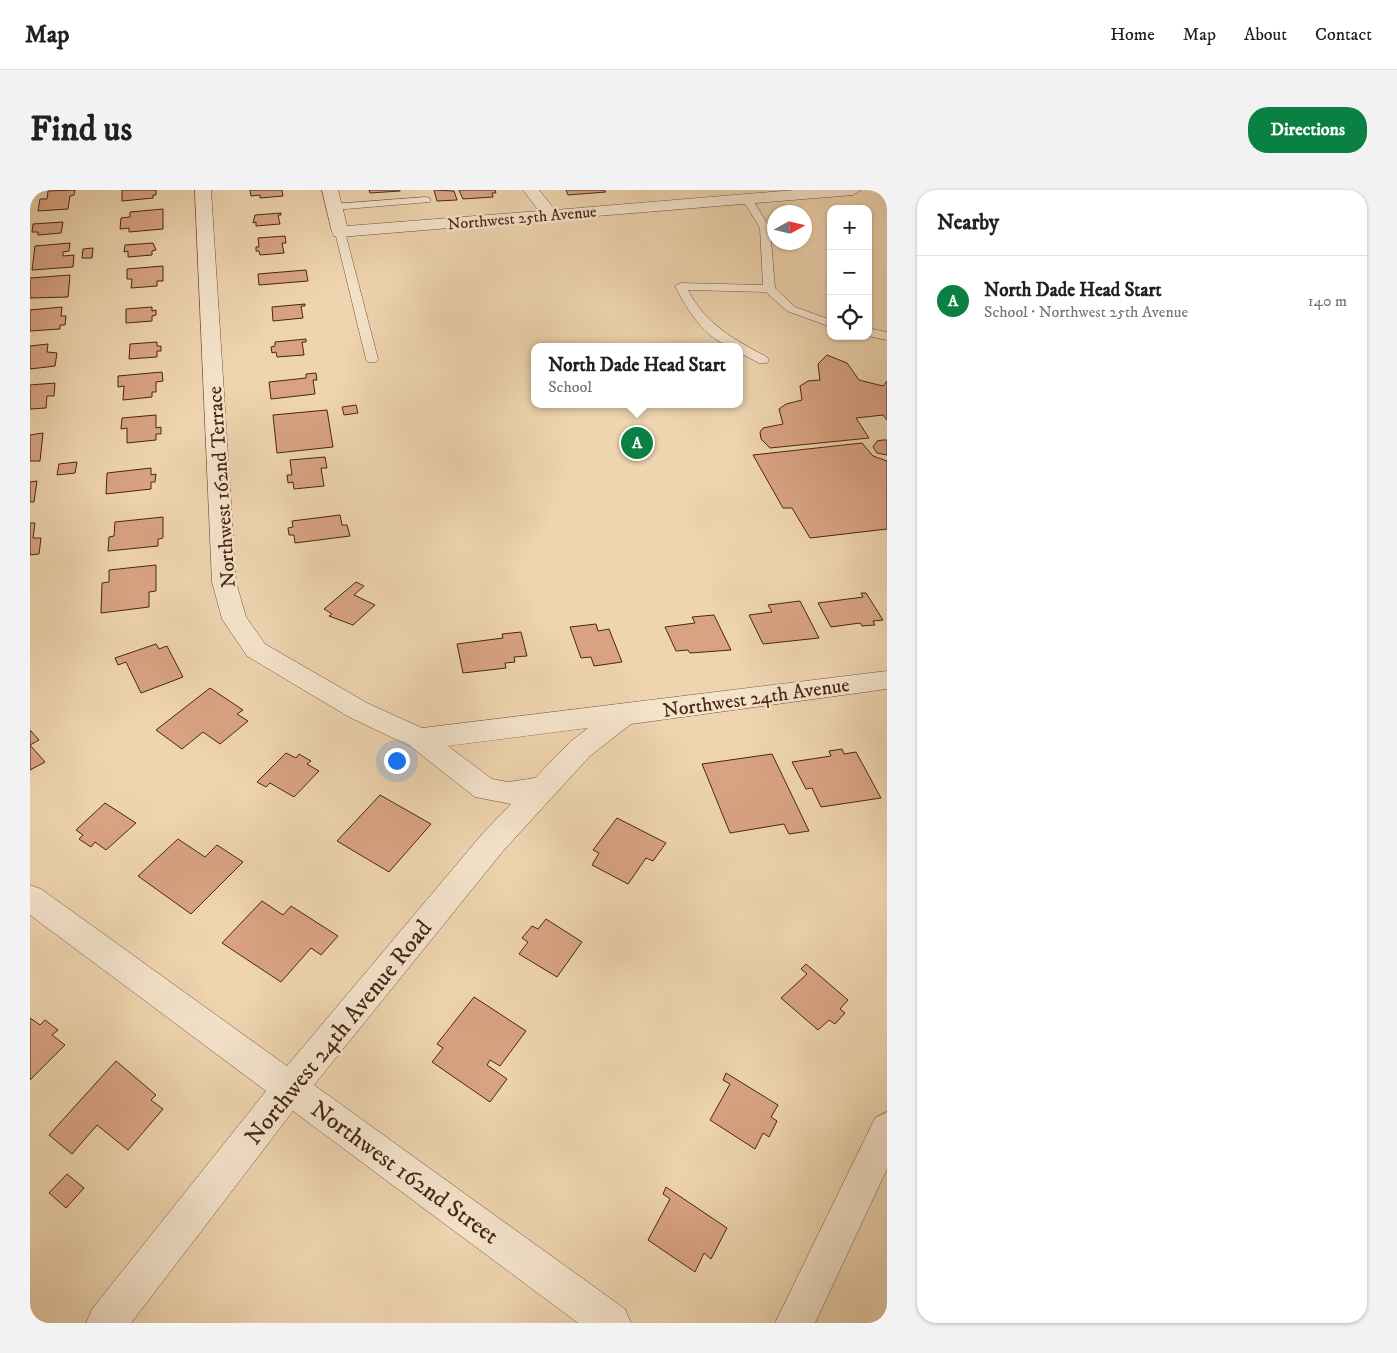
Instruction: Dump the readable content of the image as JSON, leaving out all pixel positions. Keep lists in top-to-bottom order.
{
  "streets": {
    "street": [
      "Northwest 25th Avenue",
      "Northwest 162nd Terrace",
      "Northwest 24th Avenue",
      "Northwest 24th Avenue Road",
      "Northwest 162nd Street"
    ]
  },
  "crossings": [
    ["Northwest 162nd Terrace", "Northwest 24th Avenue Road"],
    ["Northwest 24th Avenue", "Northwest 24th Avenue Road"],
    ["Northwest 24th Avenue Road", "Northwest 162nd Street"]
  ],
  "north": "right",
  "page": {
    "header": "Map",
    "nav": [
      "Home",
      "Map",
      "About",
      "Contact"
    ],
    "buttons": "Directions",
    "title": "Find us",
    "heading": "Nearby",
    "map_buttons": ["+", "−"],
    "list": [
      {
        "mark": "A",
        "name": "North Dade Head Start",
        "note": "School · Northwest 25th Avenue",
        "value": "140 m"
      }
    ],
    "popup": ["North Dade Head Start", "School"],
    "pins": "A"
  }
}
